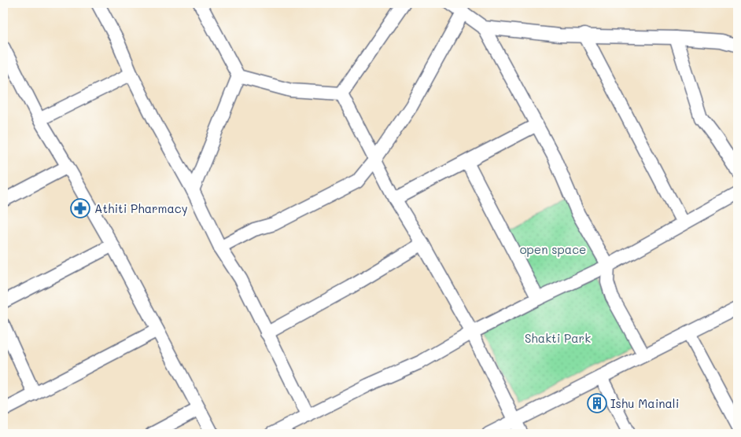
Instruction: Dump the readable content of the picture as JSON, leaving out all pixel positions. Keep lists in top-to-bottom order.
{
  "parks": ["open space", "Shakti Park"],
  "places": {
    "pharmacy": ["Athiti Pharmacy"],
    "building": ["Ishu Mainali"]
  }
}
